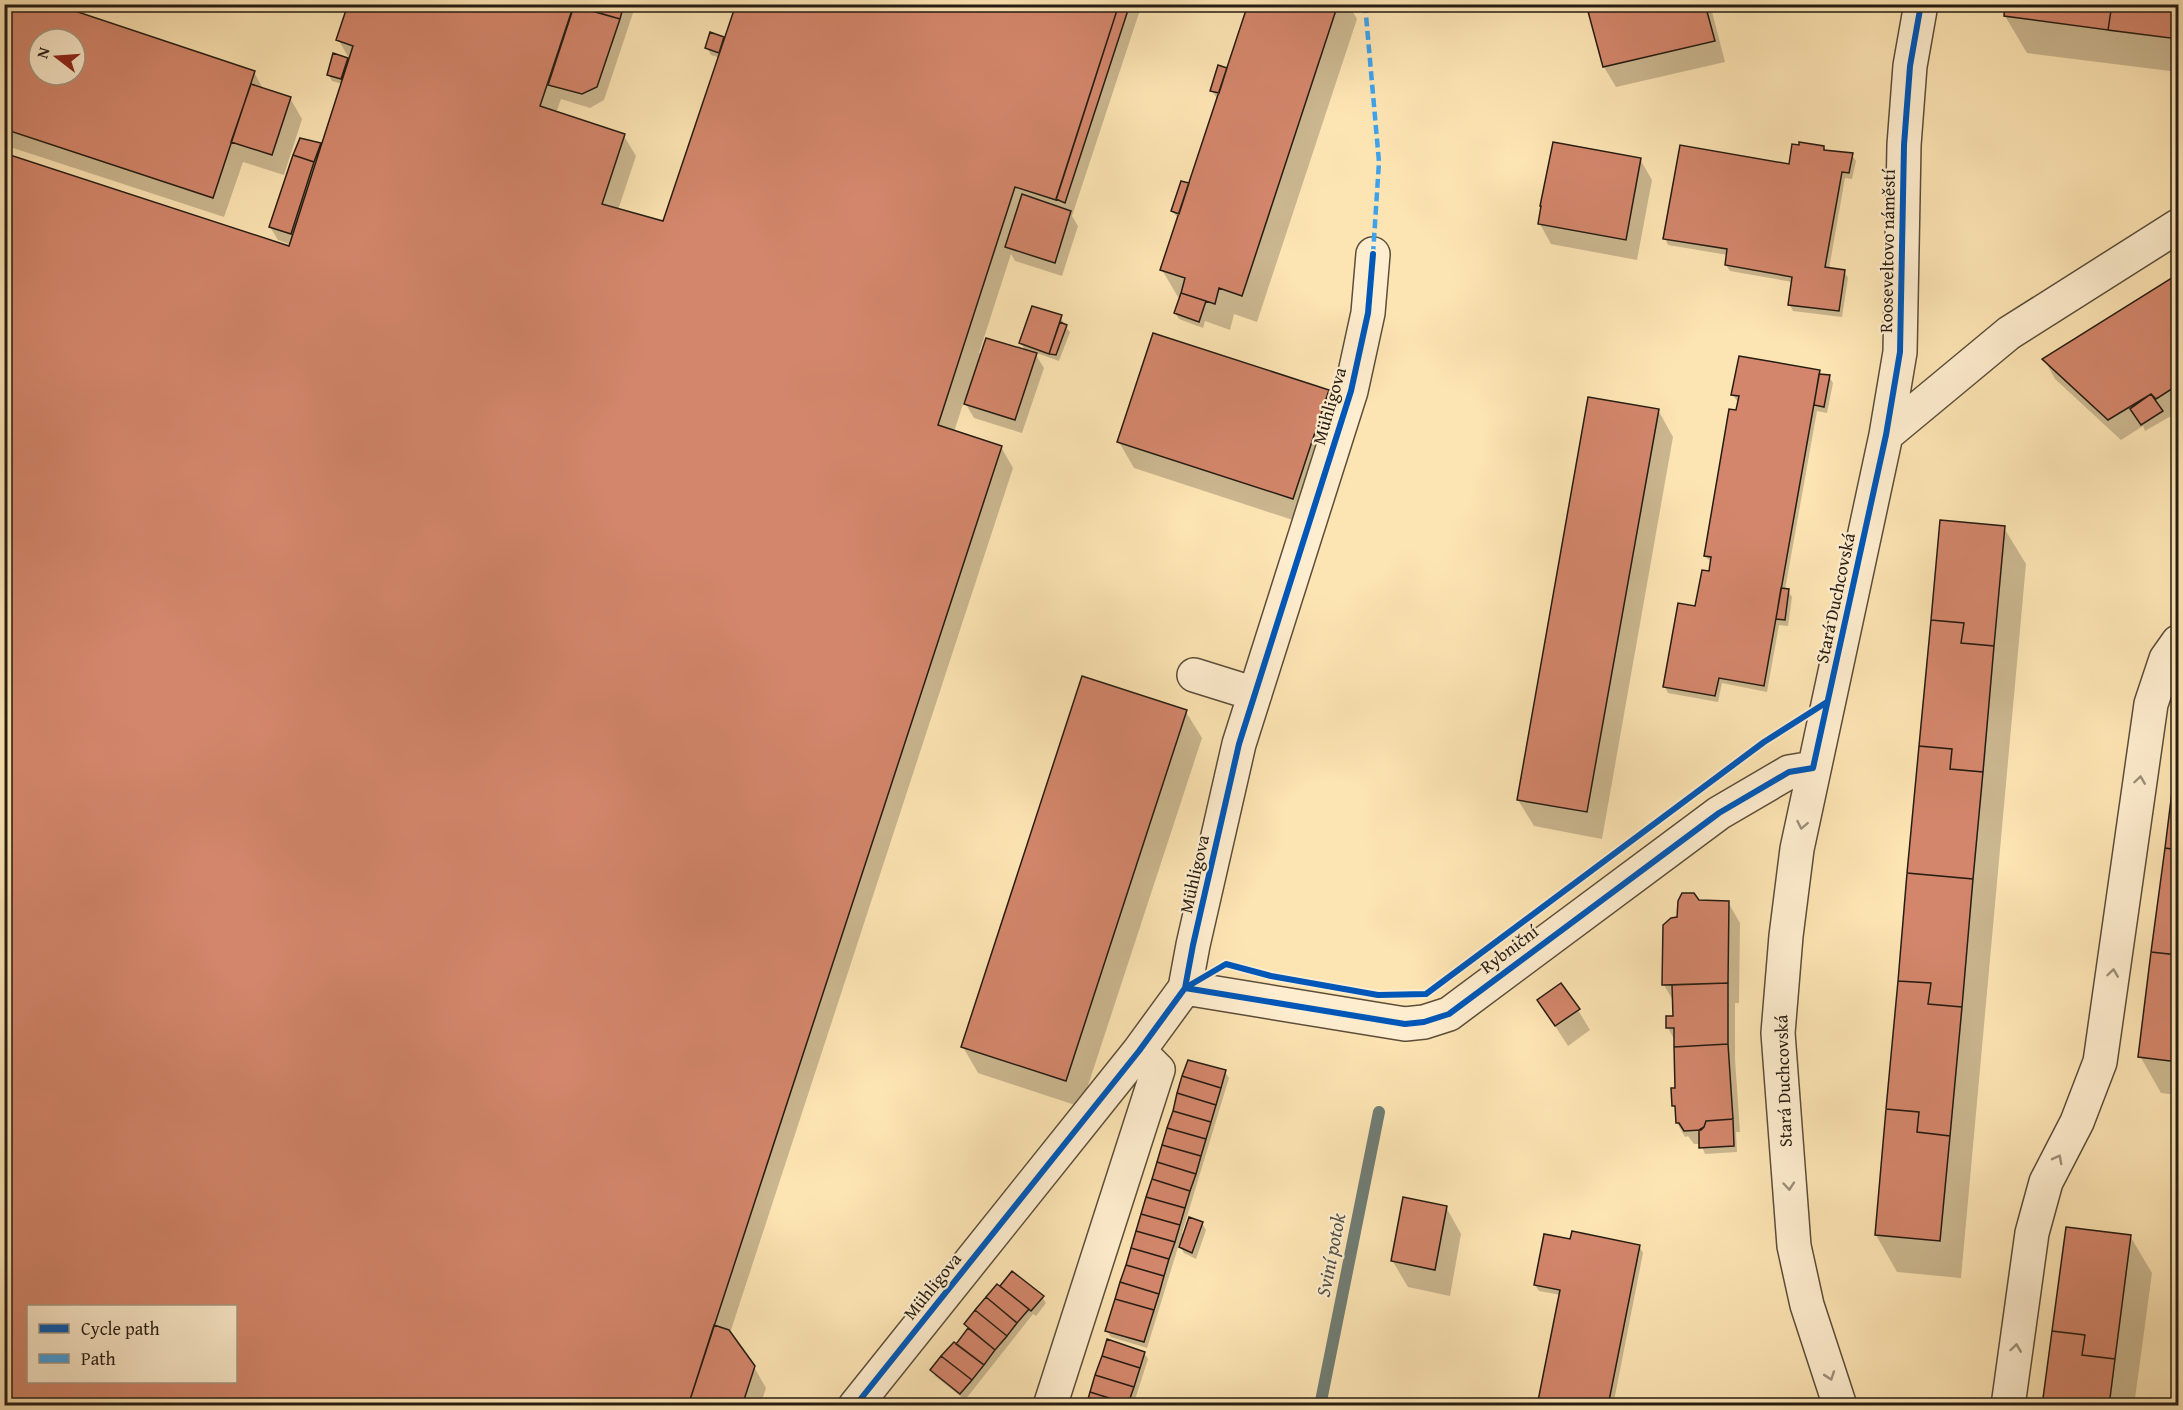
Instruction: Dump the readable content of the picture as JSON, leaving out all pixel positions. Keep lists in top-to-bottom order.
{
  "streets": {
    "street": [
      "Rooseveltovo náměstí",
      "Mühligova",
      "Stará Duchcovská",
      "Rybniční"
    ]
  },
  "crossings": [
    ["Rooseveltovo náměstí", "Stará Duchcovská"],
    ["Mühligova", "Rybniční"],
    ["Stará Duchcovská", "Rybniční"]
  ],
  "water": ["Sviní potok"],
  "legend": ["Cycle path", "Path"],
  "north": "left"
}
